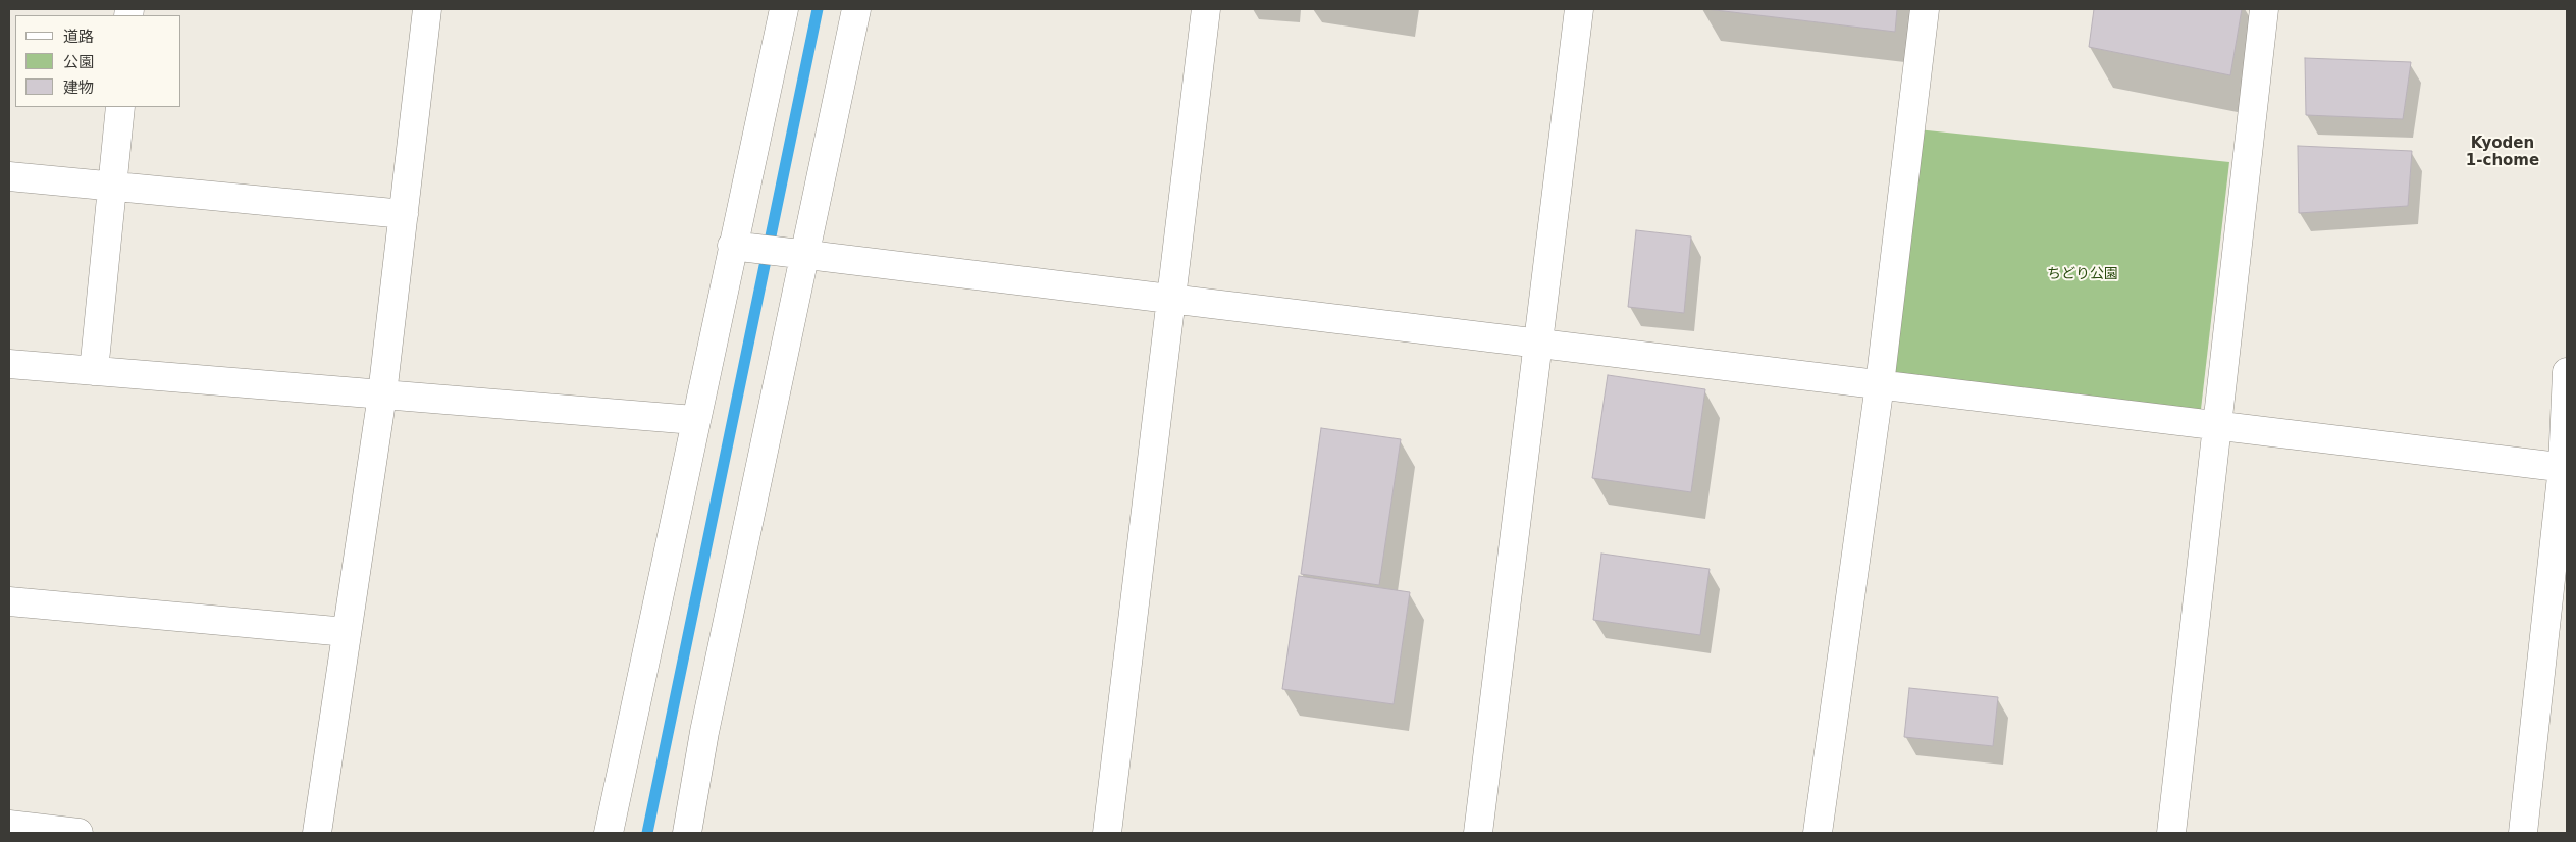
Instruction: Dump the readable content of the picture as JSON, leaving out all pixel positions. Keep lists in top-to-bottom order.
{
  "districts": ["Kyoden 1-chome"],
  "parks": ["ちどり公園"],
  "legend": ["道路", "公園", "建物"]
}
